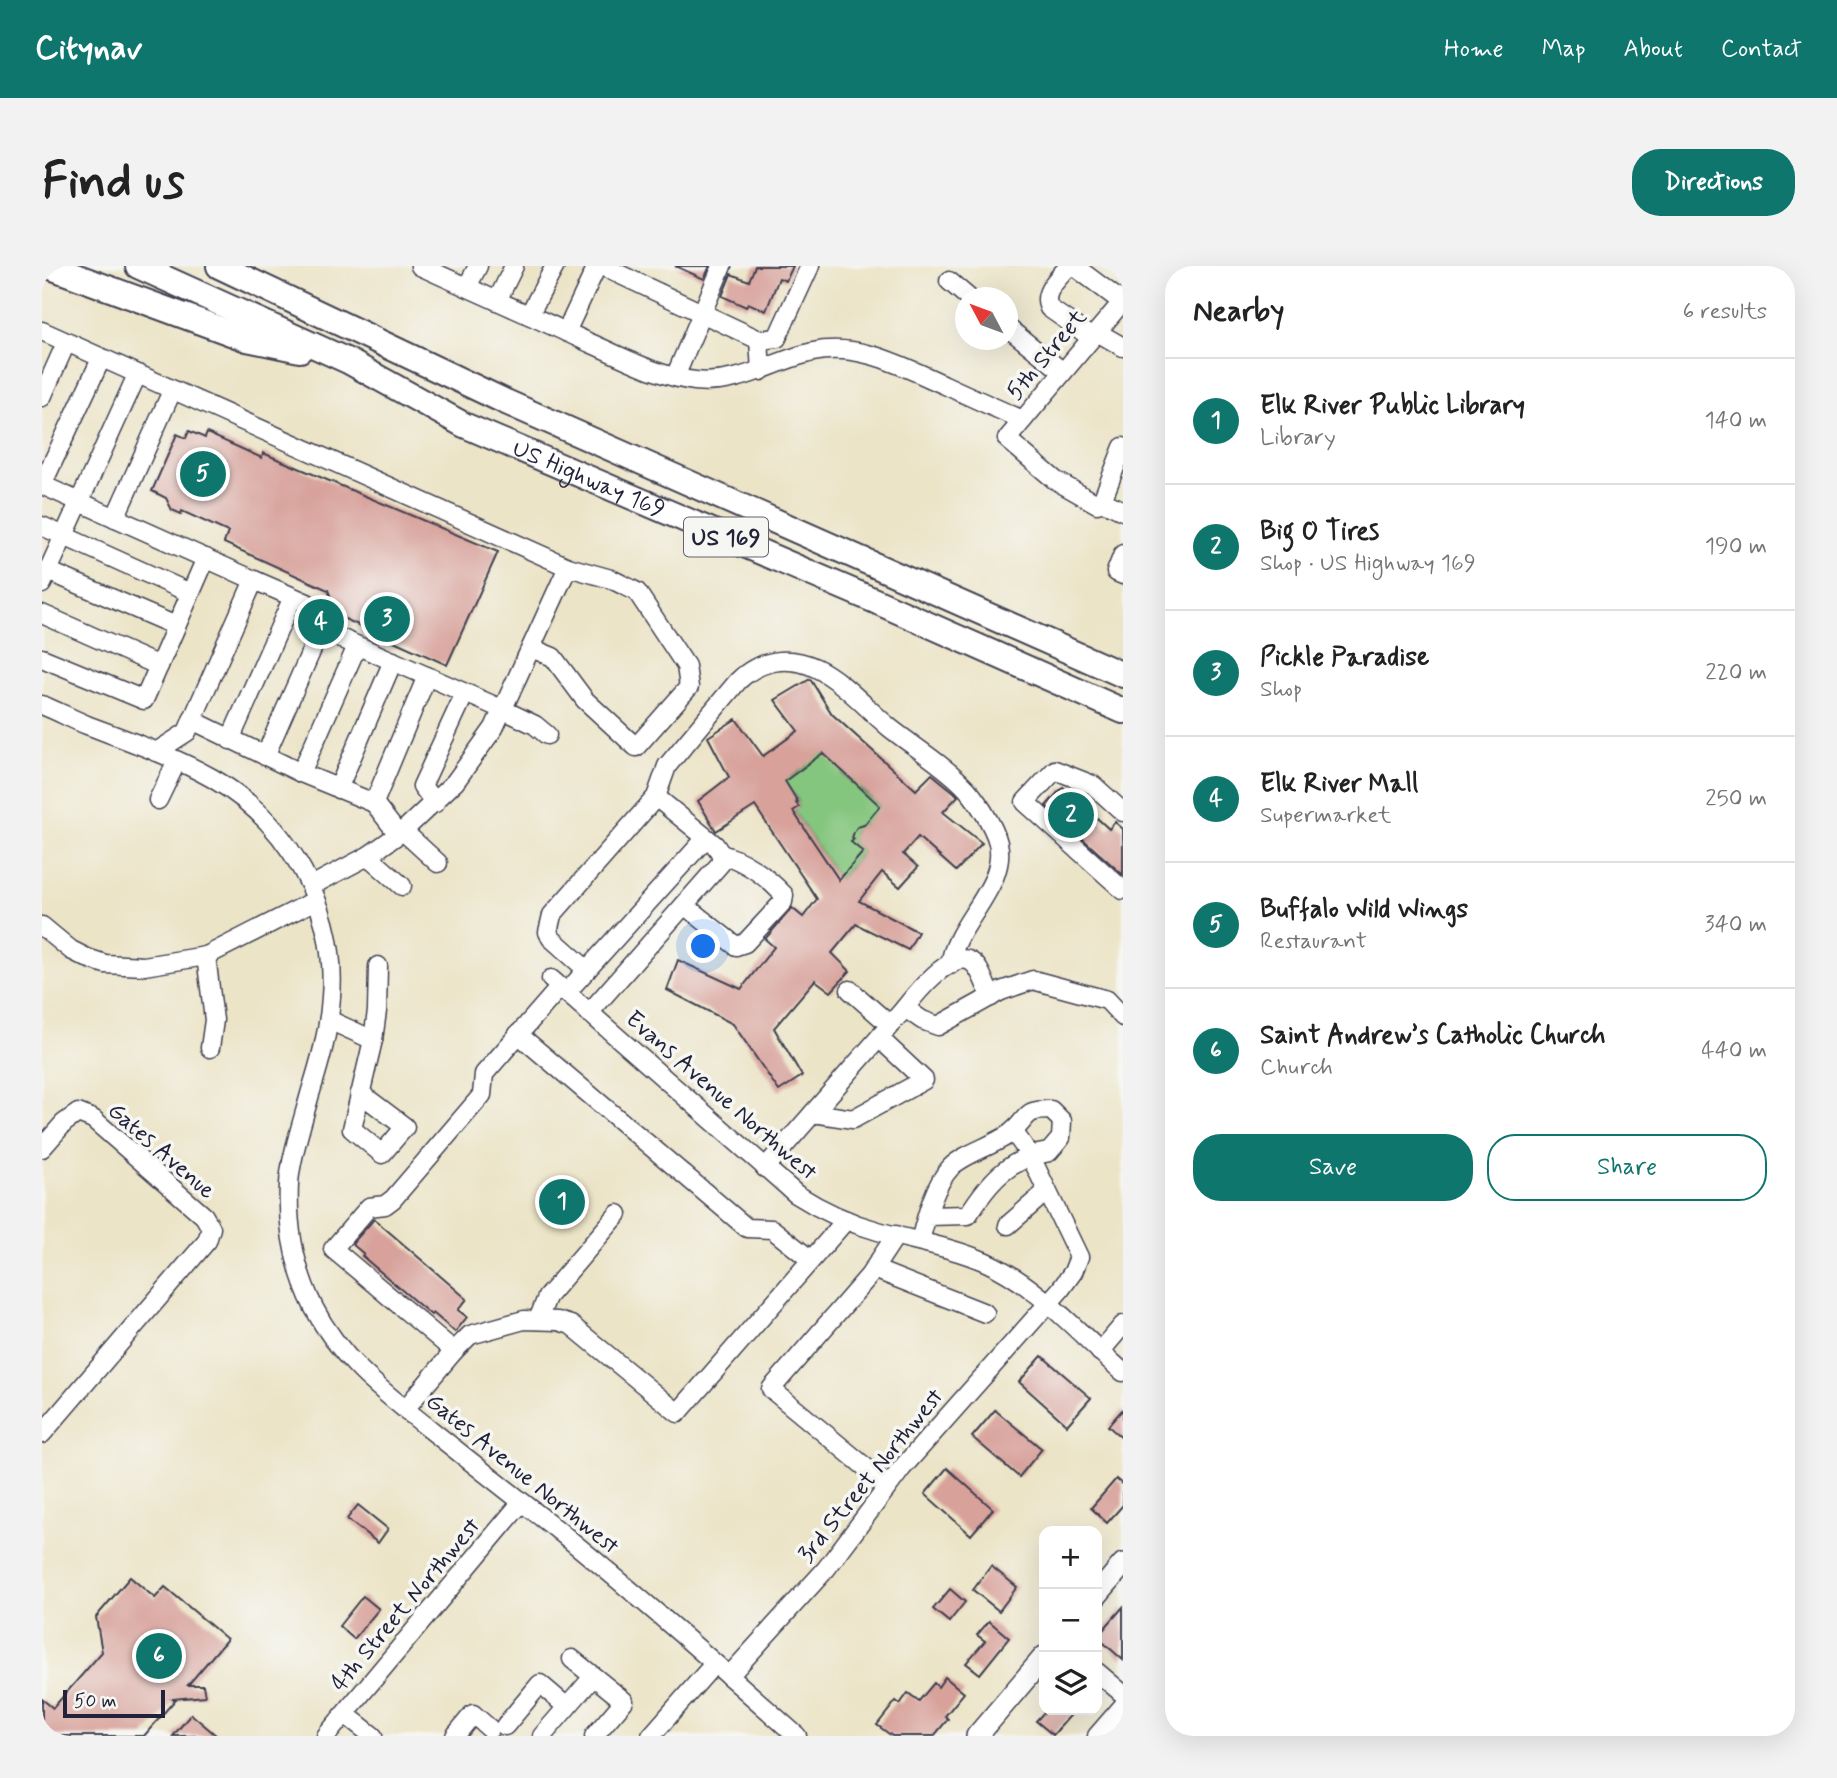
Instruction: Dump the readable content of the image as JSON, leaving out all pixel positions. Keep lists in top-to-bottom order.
{
  "streets": {
    "highway": ["US Highway 169", "US 169"],
    "street": [
      "5th Street",
      "Evans Avenue Northwest",
      "Gates Avenue",
      "Gates Avenue Northwest",
      "3rd Street Northwest",
      "4th Street Northwest"
    ]
  },
  "crossings": [
    ["Evans Avenue Northwest", "3rd Street Northwest"],
    ["Gates Avenue Northwest", "4th Street Northwest"]
  ],
  "scale_bar": "50 m",
  "north": "top left",
  "page": {
    "header": "Citynav",
    "nav": [
      "Home",
      "Map",
      "About",
      "Contact"
    ],
    "buttons": [
      "Directions",
      ["Save", "Share"]
    ],
    "title": "Find us",
    "heading": ["Nearby", "6 results"],
    "list": [
      {
        "mark": "1",
        "name": "Elk River Public Library",
        "note": "Library",
        "value": "140 m"
      },
      {
        "mark": "2",
        "name": "Big O Tires",
        "note": "Shop · US Highway 169",
        "value": "190 m"
      },
      {
        "mark": "3",
        "name": "Pickle Paradise",
        "note": "Shop",
        "value": "220 m"
      },
      {
        "mark": "4",
        "name": "Elk River Mall",
        "note": "Supermarket",
        "value": "250 m"
      },
      {
        "mark": "5",
        "name": "Buffalo Wild Wings",
        "note": "Restaurant",
        "value": "340 m"
      },
      {
        "mark": "6",
        "name": "Saint Andrew’s Catholic Church",
        "note": "Church",
        "value": "440 m"
      }
    ],
    "pins": [
      "5",
      "3",
      "4",
      "2",
      "1",
      "6"
    ],
    "map_buttons": ["+", "−"],
    "scale": "50 m"
  }
}
